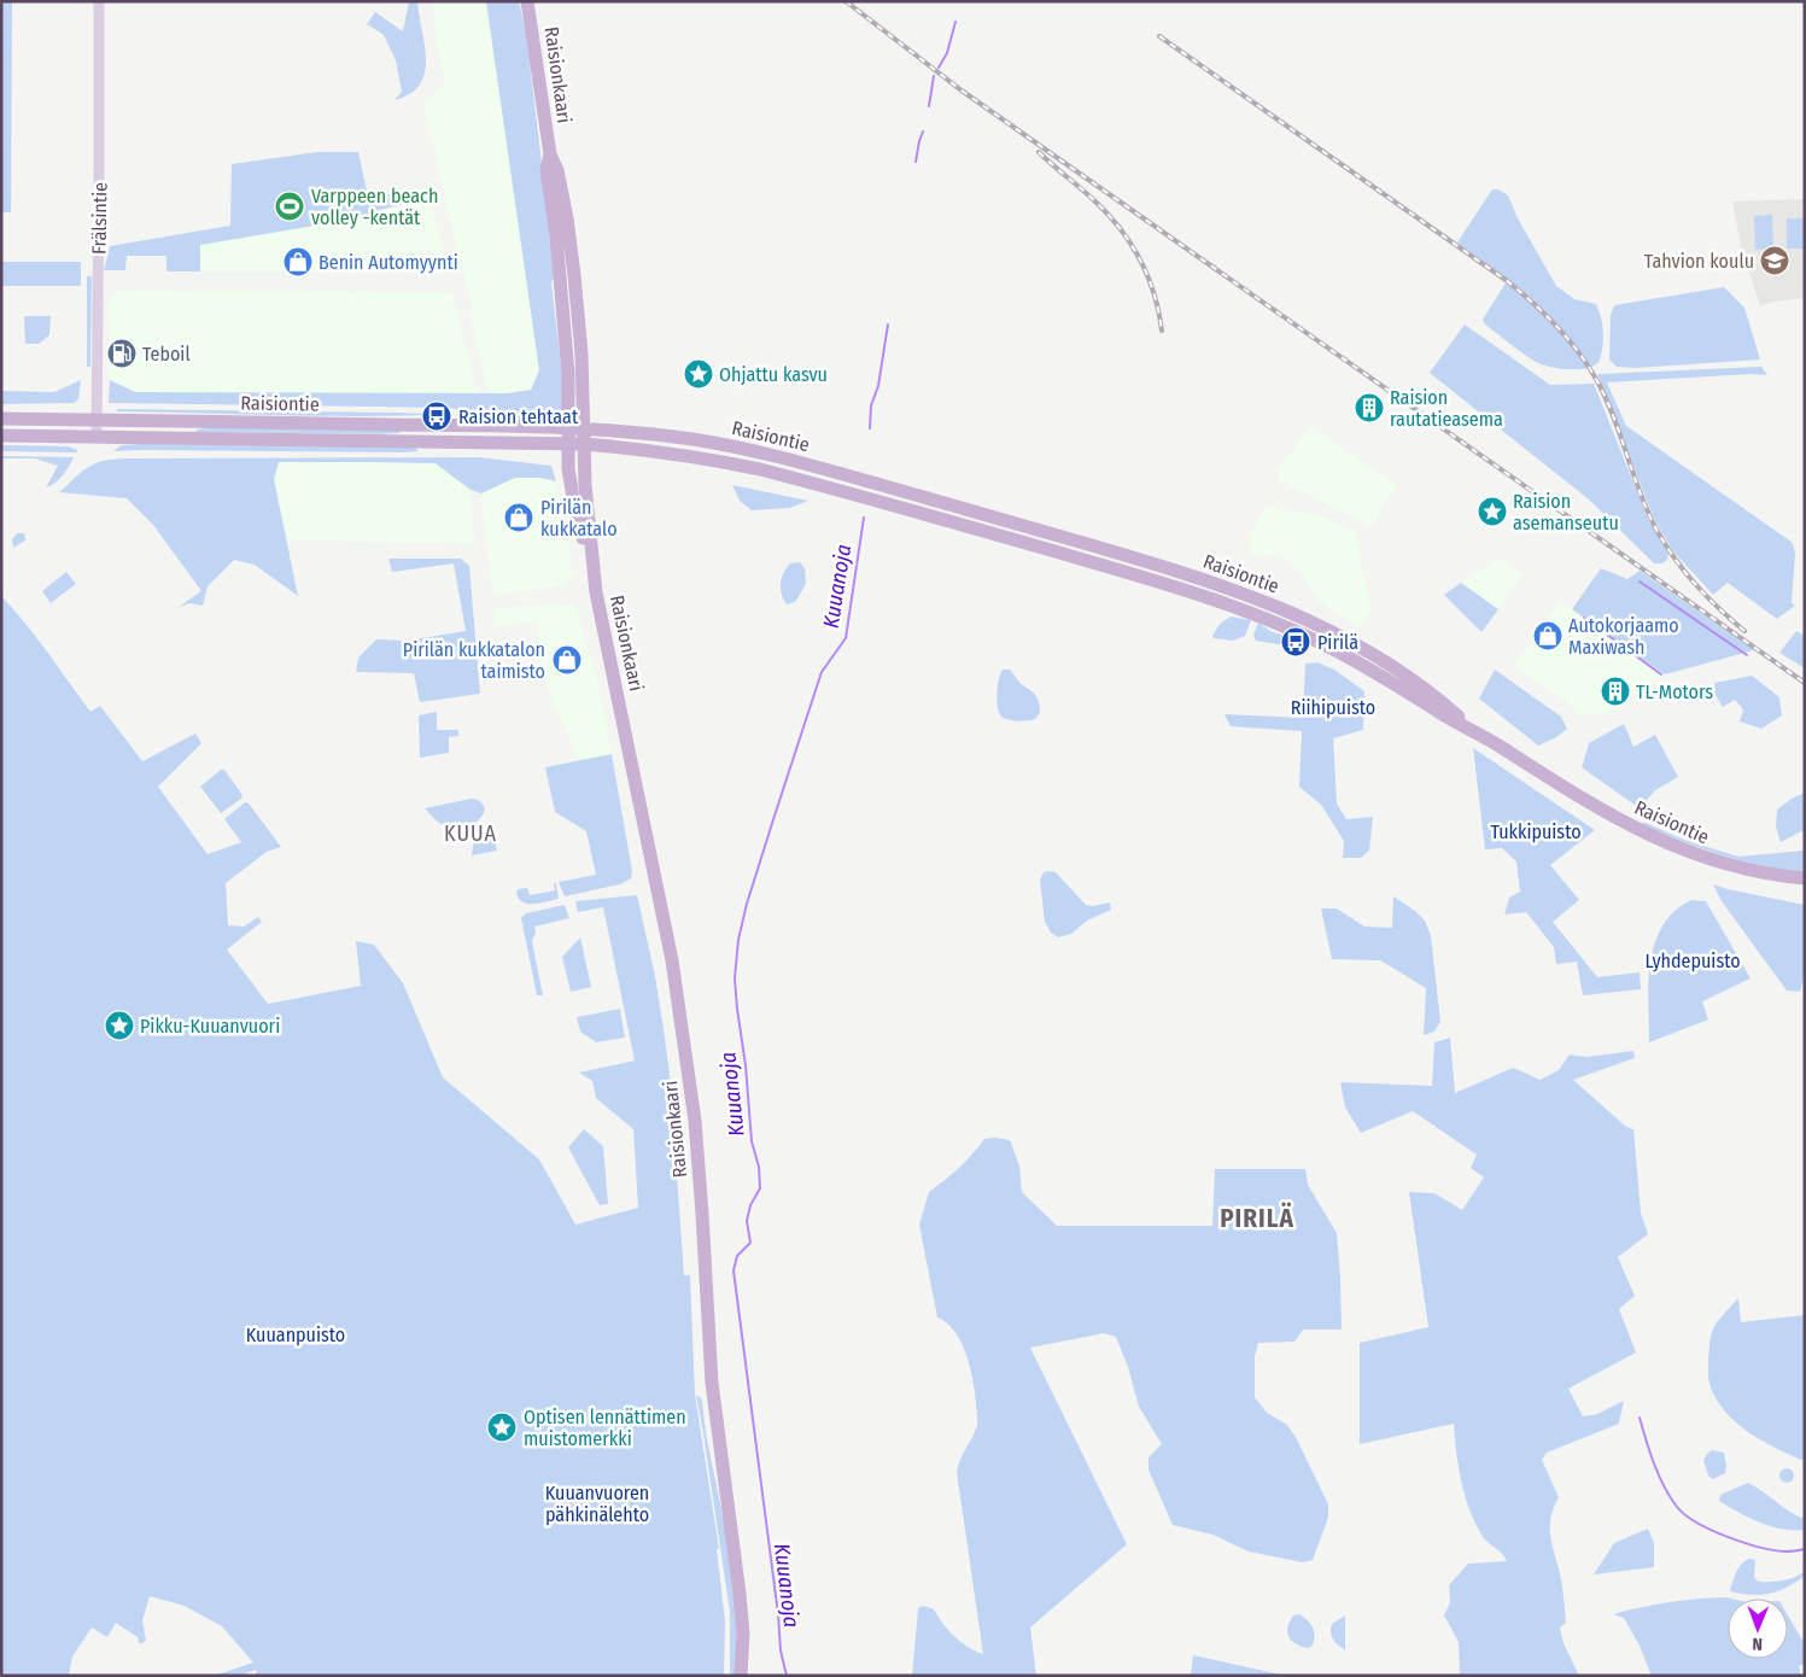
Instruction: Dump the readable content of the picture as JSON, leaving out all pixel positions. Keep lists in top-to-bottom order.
{
  "streets": {
    "main road": ["Raisionkaari", "Raisiontie"],
    "street": ["Frälsintie"]
  },
  "crossings": [
    ["Raisionkaari", "Raisiontie"],
    ["Frälsintie", "Raisiontie"]
  ],
  "districts": ["KUUA", "PIRILÄ"],
  "water": ["Kuuanoja"],
  "parks": [
    "Riihipuisto",
    "Tukkipuisto",
    "Lyhdepuisto",
    "Kuuanpuisto",
    "Kuuanvuoren pähkinälehto"
  ],
  "places": {
    "sports": ["Varppeen beach volley -kentät"],
    "school or university": ["Tahvion koulu"],
    "shop": [
      "Benin Automyynti",
      "Pirilän kukkatalo",
      "Autokorjaamo Maxiwash",
      "Pirilän kukkatalon taimisto"
    ],
    "fuel station": ["Teboil"],
    "place": [
      "Ohjattu kasvu",
      "Raision asemanseutu",
      "Pikku-Kuuanvuori",
      "Optisen lennättimen muistomerkki"
    ],
    "building": ["Raision rautatieasema", "TL-Motors"],
    "bus stop": ["Raision tehtaat", "Pirilä"]
  },
  "north": "bottom"
}
